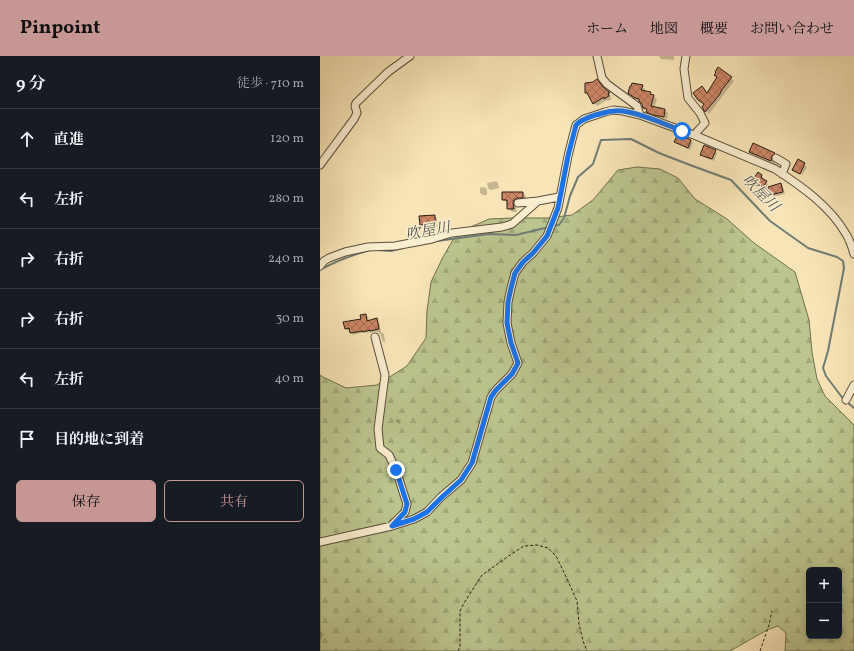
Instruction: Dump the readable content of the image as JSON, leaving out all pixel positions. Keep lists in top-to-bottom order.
{
  "water": ["吹屋川"],
  "page": {
    "header": "Pinpoint",
    "nav": [
      "ホーム",
      "地図",
      "概要",
      "お問い合わせ"
    ],
    "heading": ["9 分", "徒歩 · 710 m"],
    "list": [
      ["直進", "120 m"],
      ["左折", "280 m"],
      ["右折", "240 m"],
      ["右折", "30 m"],
      ["左折", "40 m"],
      "目的地に到着"
    ],
    "buttons": ["保存", "共有"],
    "map_buttons": ["+", "−"]
  }
}
